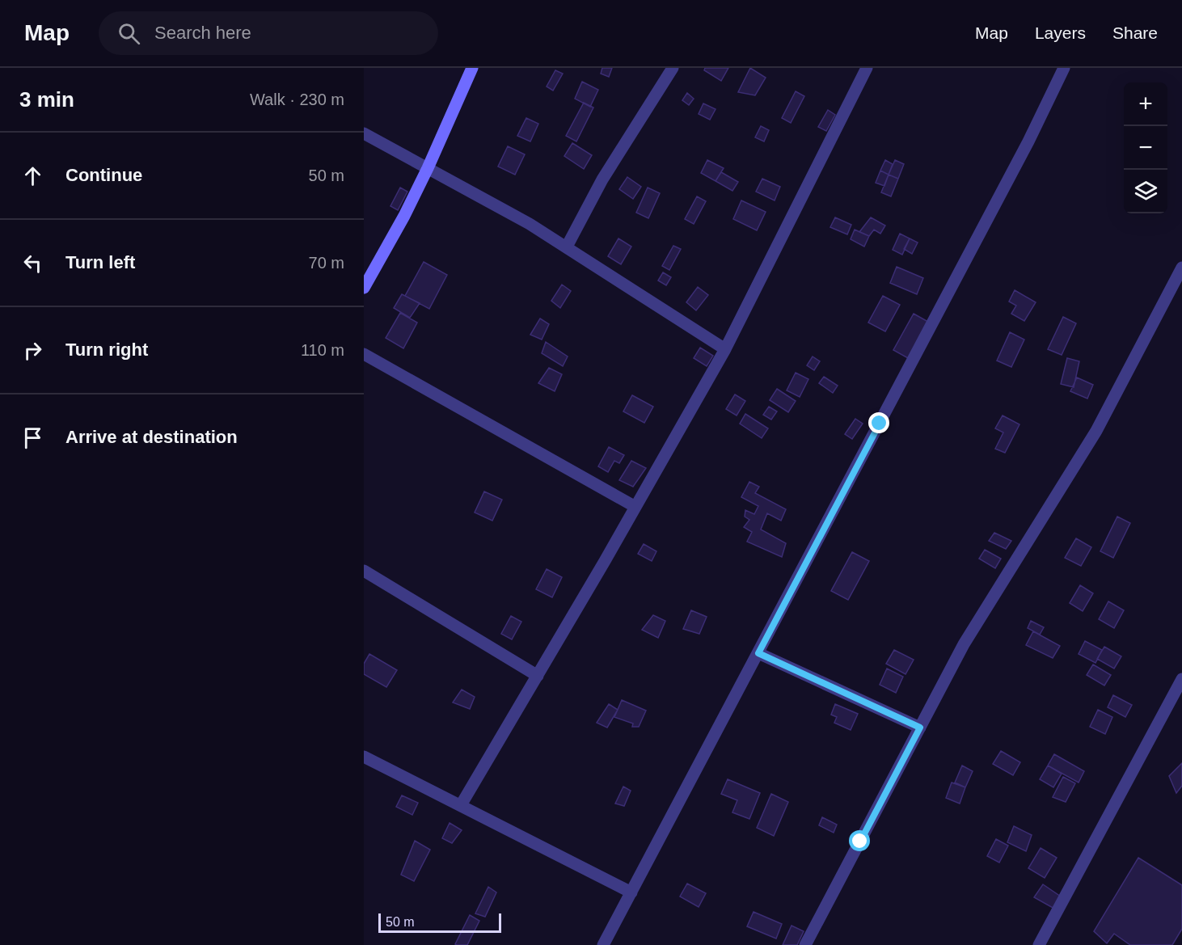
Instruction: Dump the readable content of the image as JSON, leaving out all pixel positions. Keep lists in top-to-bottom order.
{
  "scale_bar": "50 m",
  "page": {
    "header": "Map",
    "search": "Search here",
    "nav": ["Map", "Layers", "Share"],
    "heading": ["3 min", "Walk · 230 m"],
    "map_buttons": ["+", "−"],
    "list": [
      ["Continue", "50 m"],
      ["Turn left", "70 m"],
      ["Turn right", "110 m"],
      "Arrive at destination"
    ],
    "scale": "50 m"
  }
}
